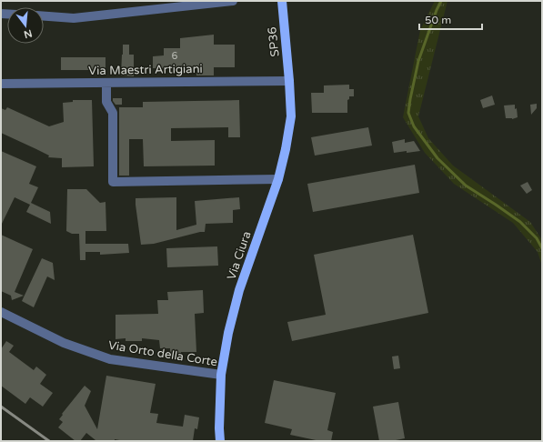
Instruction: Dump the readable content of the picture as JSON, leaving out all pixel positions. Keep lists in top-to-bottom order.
{
  "streets": {
    "main road": ["SP36", "Via Ciura"],
    "street": ["Via Maestri Artigiani", "Via Orto della Corte"]
  },
  "crossings": [
    ["SP36", "Via Maestri Artigiani"],
    ["SP36", "Via Ciura"],
    ["Via Maestri Artigiani", "Via Ciura"],
    ["Via Ciura", "Via Orto della Corte"]
  ],
  "house_numbers": ["6"],
  "scale_bar": "50 m",
  "north": "bottom"
}
